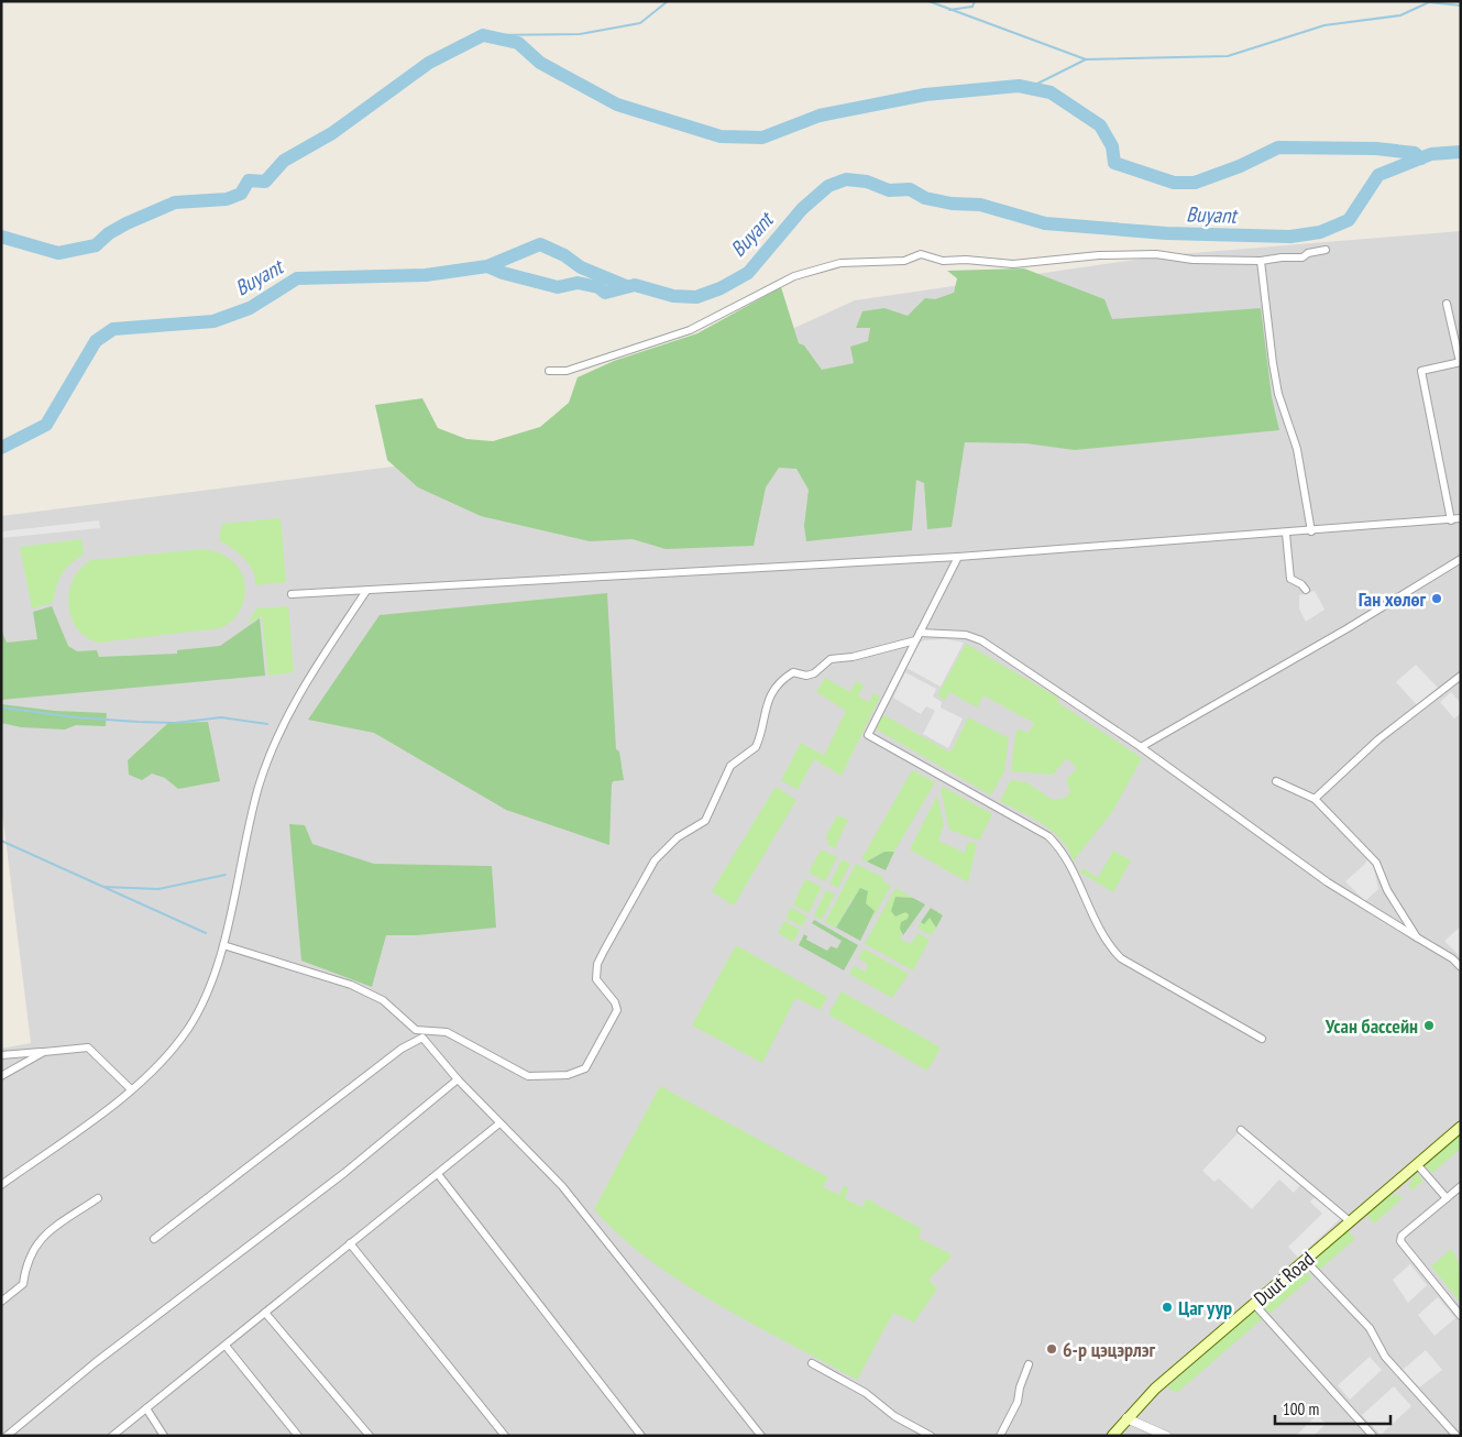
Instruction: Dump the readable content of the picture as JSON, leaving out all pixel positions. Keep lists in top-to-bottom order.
{
  "streets": {
    "main road": ["Duut Road"]
  },
  "water": ["Buyant"],
  "places": [
    "Ган хөлөг",
    "Усан бассейн",
    "Цаг уур",
    "6-р цэцэрлэг"
  ],
  "scale_bar": "100 m"
}
